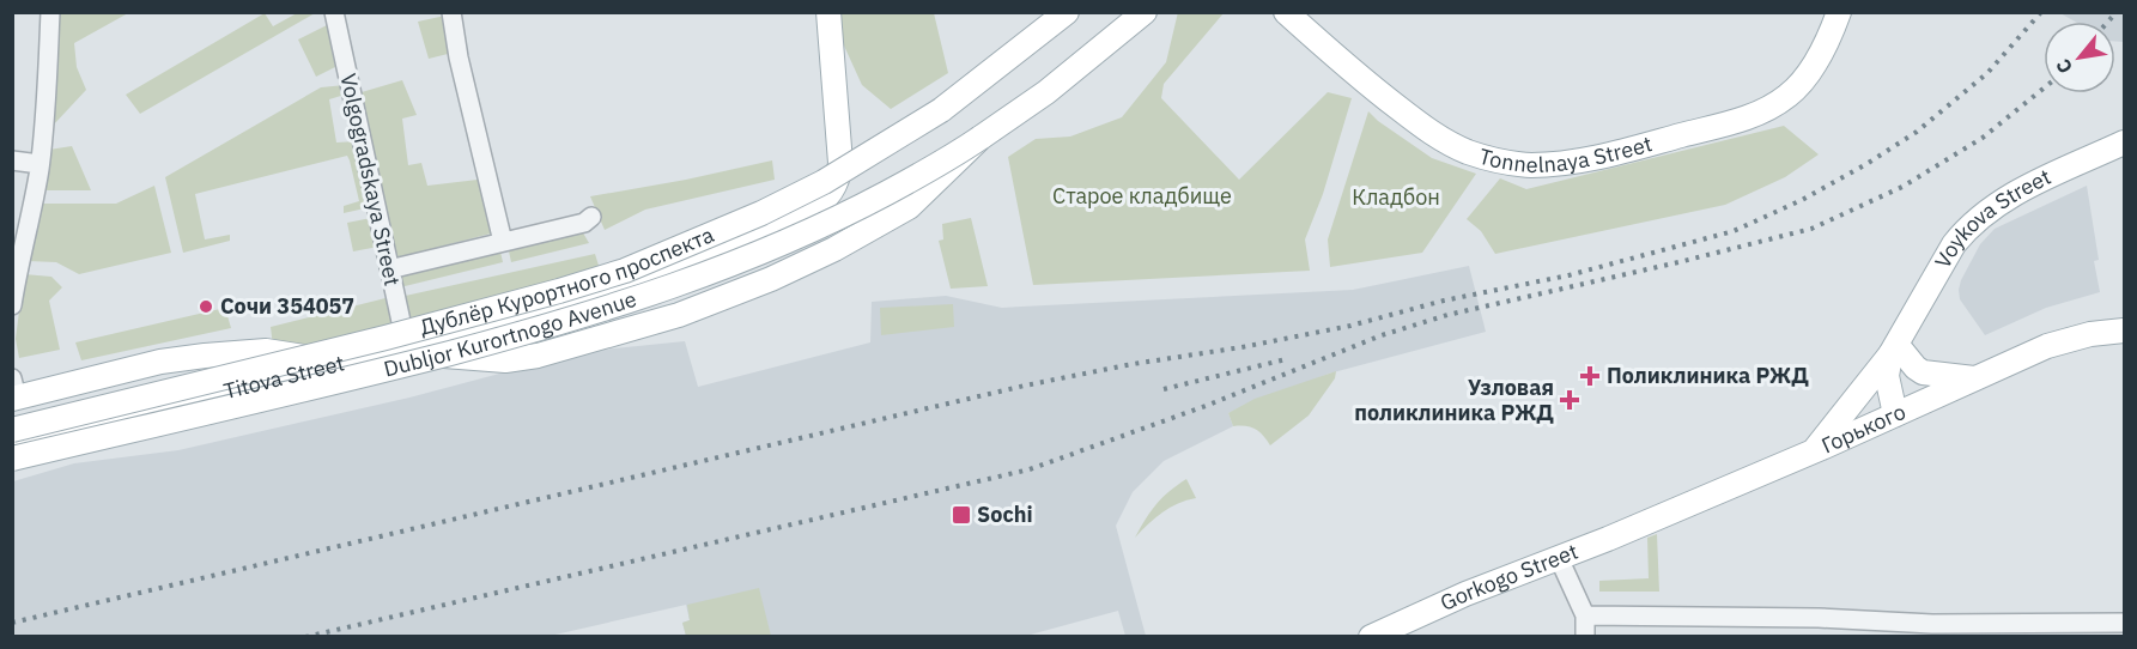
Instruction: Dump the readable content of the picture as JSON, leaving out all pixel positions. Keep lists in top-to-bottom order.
{
  "streets": {
    "main road": [
      "Tonnelnaya Street",
      "Voykova Street",
      "Дублёр Курортного проспекта",
      "Dubljor Kurortnogo Avenue",
      "Titova Street",
      "Горького",
      "Gorkogo Street"
    ],
    "street": ["Volgogradskaya Street"]
  },
  "crossings": [
    ["Volgogradskaya Street", "Titova Street"],
    ["Voykova Street", "Горького"],
    ["Горького", "Gorkogo Street"]
  ],
  "parks": ["Старое кладбище", "Кладбон"],
  "places": {
    "other": ["Сочи 354057"],
    "health": ["Поликлиника РЖД", "Узловая поликлиника РЖД"],
    "transit": ["Sochi"]
  },
  "north": "bottom left"
}
